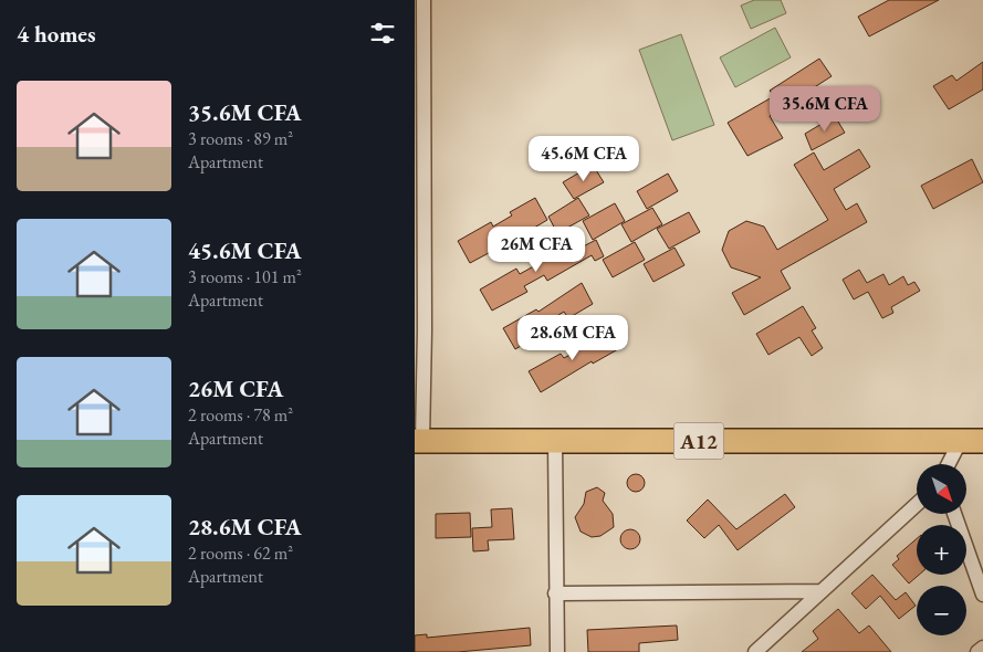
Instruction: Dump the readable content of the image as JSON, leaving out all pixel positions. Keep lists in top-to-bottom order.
{
  "streets": {
    "main road": ["A12"]
  },
  "north": "bottom right",
  "page": {
    "heading": "4 homes",
    "list": [
      {
        "name": "35.6M CFA",
        "note": "3 rooms · 89 m² · Apartment"
      },
      {
        "name": "45.6M CFA",
        "note": "3 rooms · 101 m² · Apartment"
      },
      {
        "name": "26M CFA",
        "note": "2 rooms · 78 m² · Apartment"
      },
      {
        "name": "28.6M CFA",
        "note": "2 rooms · 62 m² · Apartment"
      }
    ],
    "price": [
      "35.6M CFA",
      "45.6M CFA",
      "26M CFA",
      "28.6M CFA"
    ],
    "map_buttons": ["+", "−"]
  }
}
